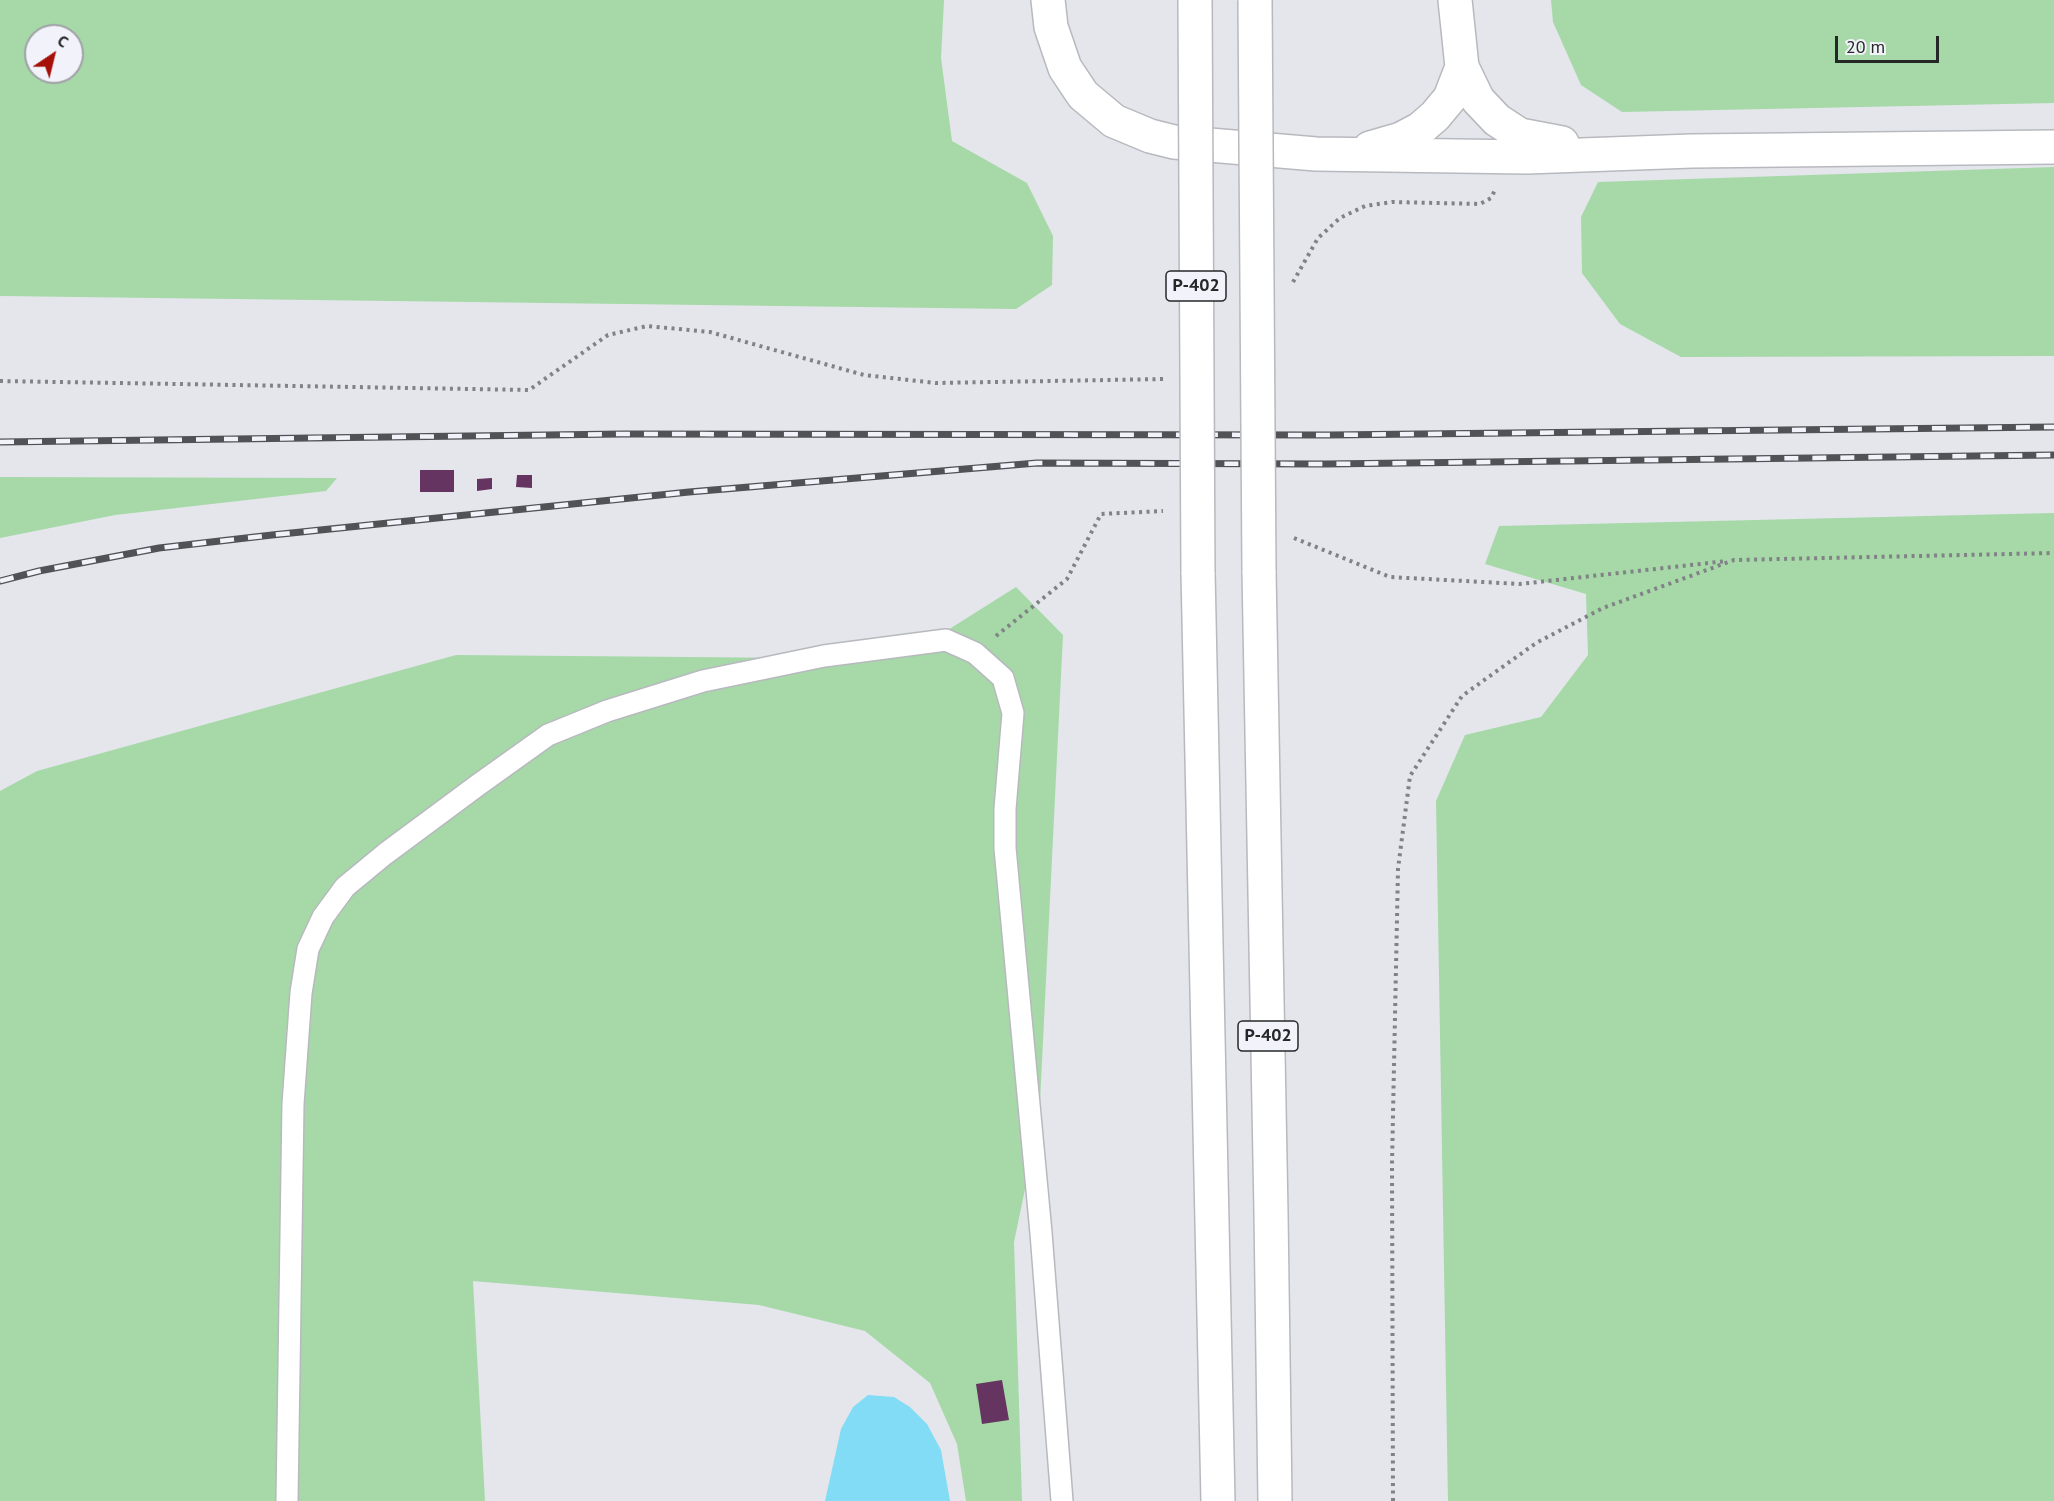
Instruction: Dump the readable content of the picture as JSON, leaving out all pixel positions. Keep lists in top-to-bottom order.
{
  "streets": {
    "main road": ["Р-402"]
  },
  "scale_bar": "20 m",
  "north": "top right"
}
